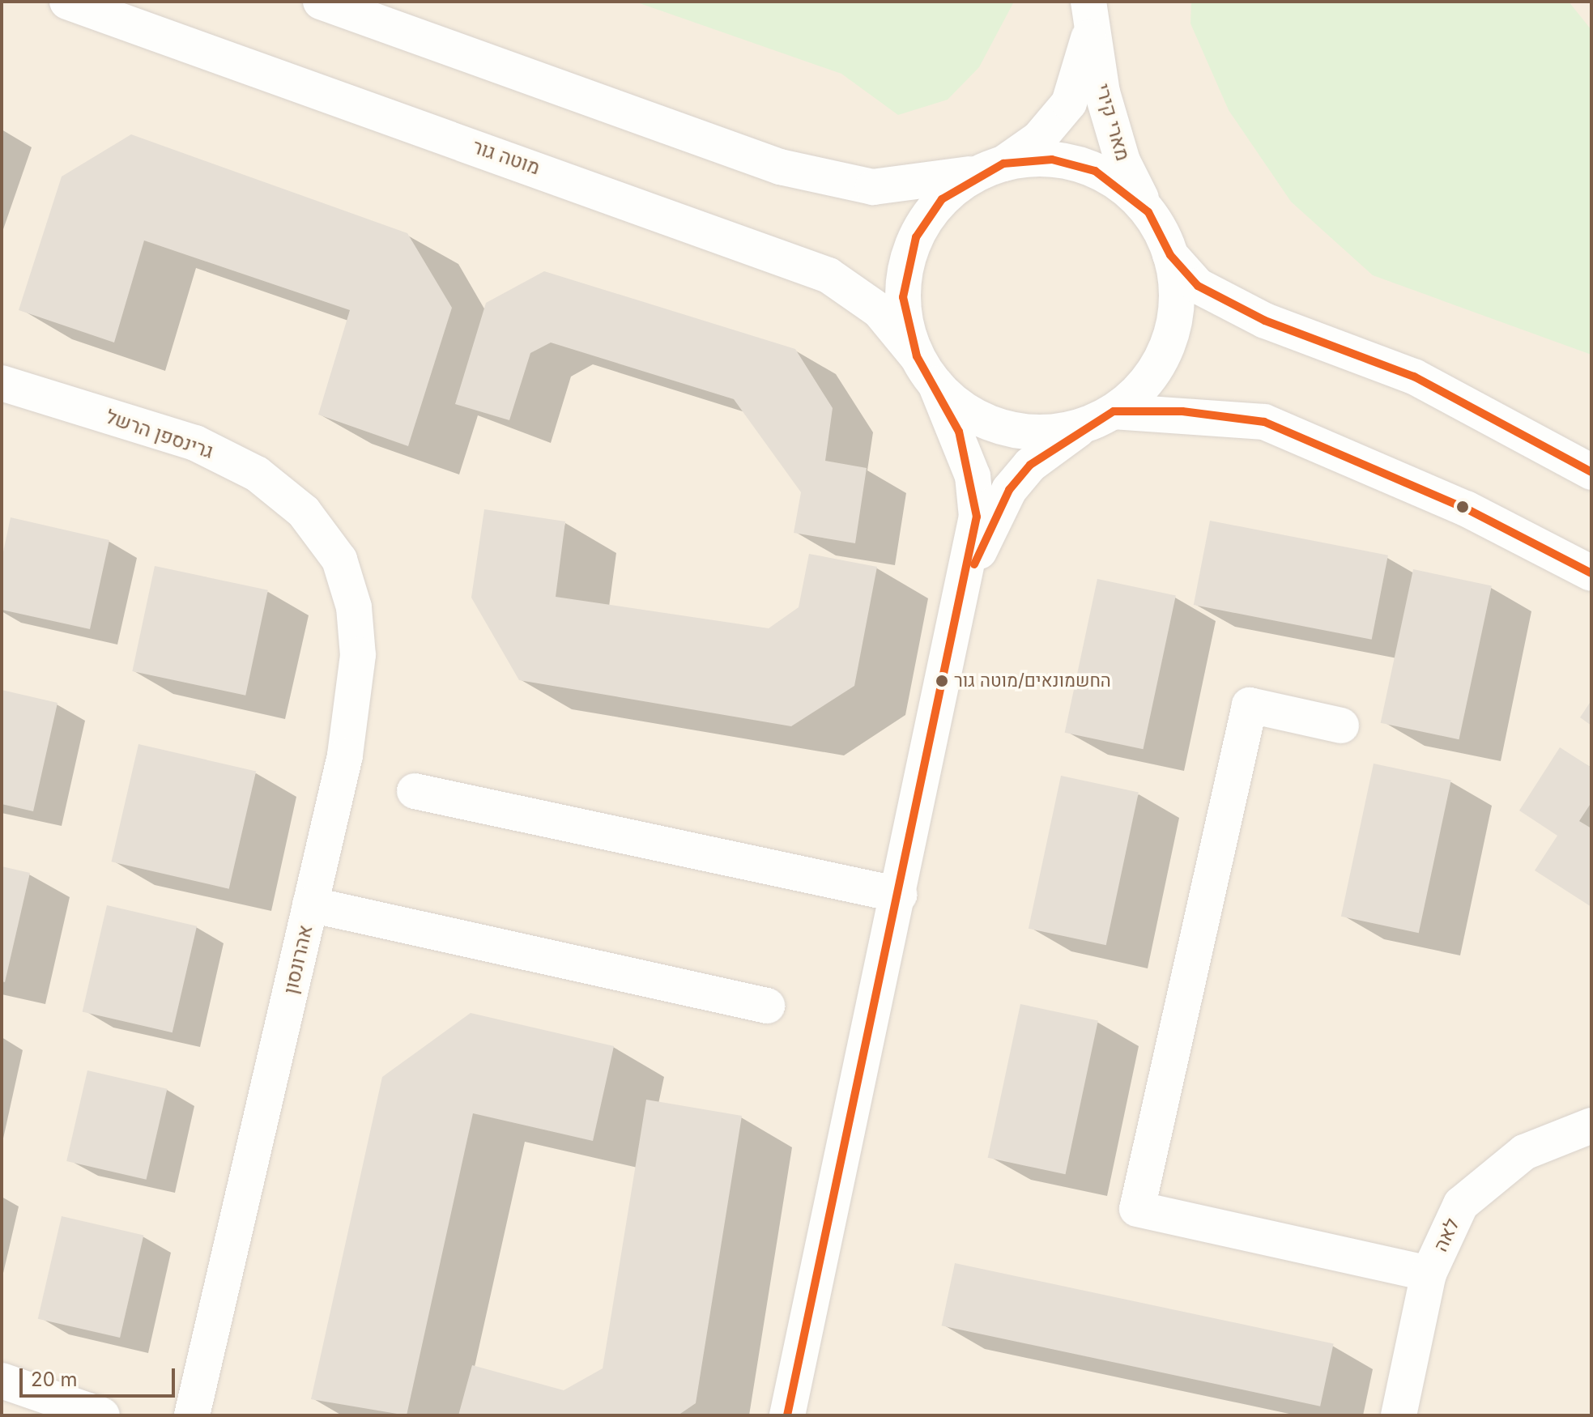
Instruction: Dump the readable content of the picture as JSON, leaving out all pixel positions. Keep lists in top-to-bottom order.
{
  "streets": {
    "street": [
      "מארי קירי",
      "מוטה גור",
      "גרינספן הרשל",
      "אהרונסון",
      "לאה"
    ]
  },
  "crossings": [
    ["מארי קירי", "מוטה גור"],
    ["גרינספן הרשל", "אהרונסון"]
  ],
  "places": ["החשמונאים/מוטה גור"],
  "scale_bar": "20 m"
}
